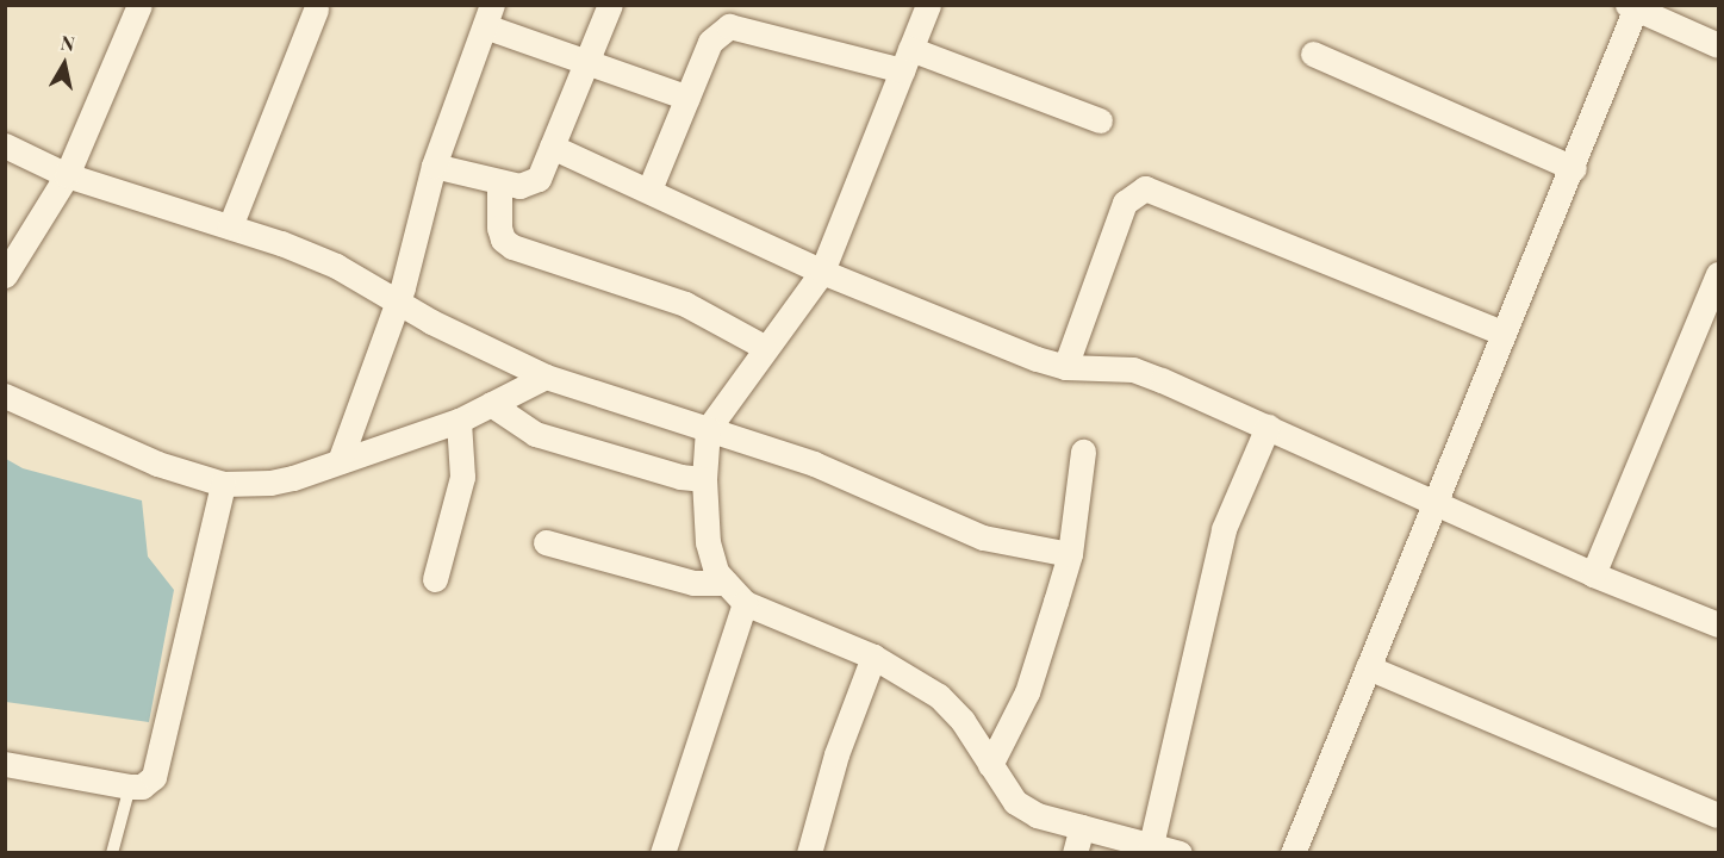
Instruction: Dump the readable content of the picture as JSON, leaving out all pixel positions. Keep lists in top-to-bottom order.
{
  "north": "top"
}
